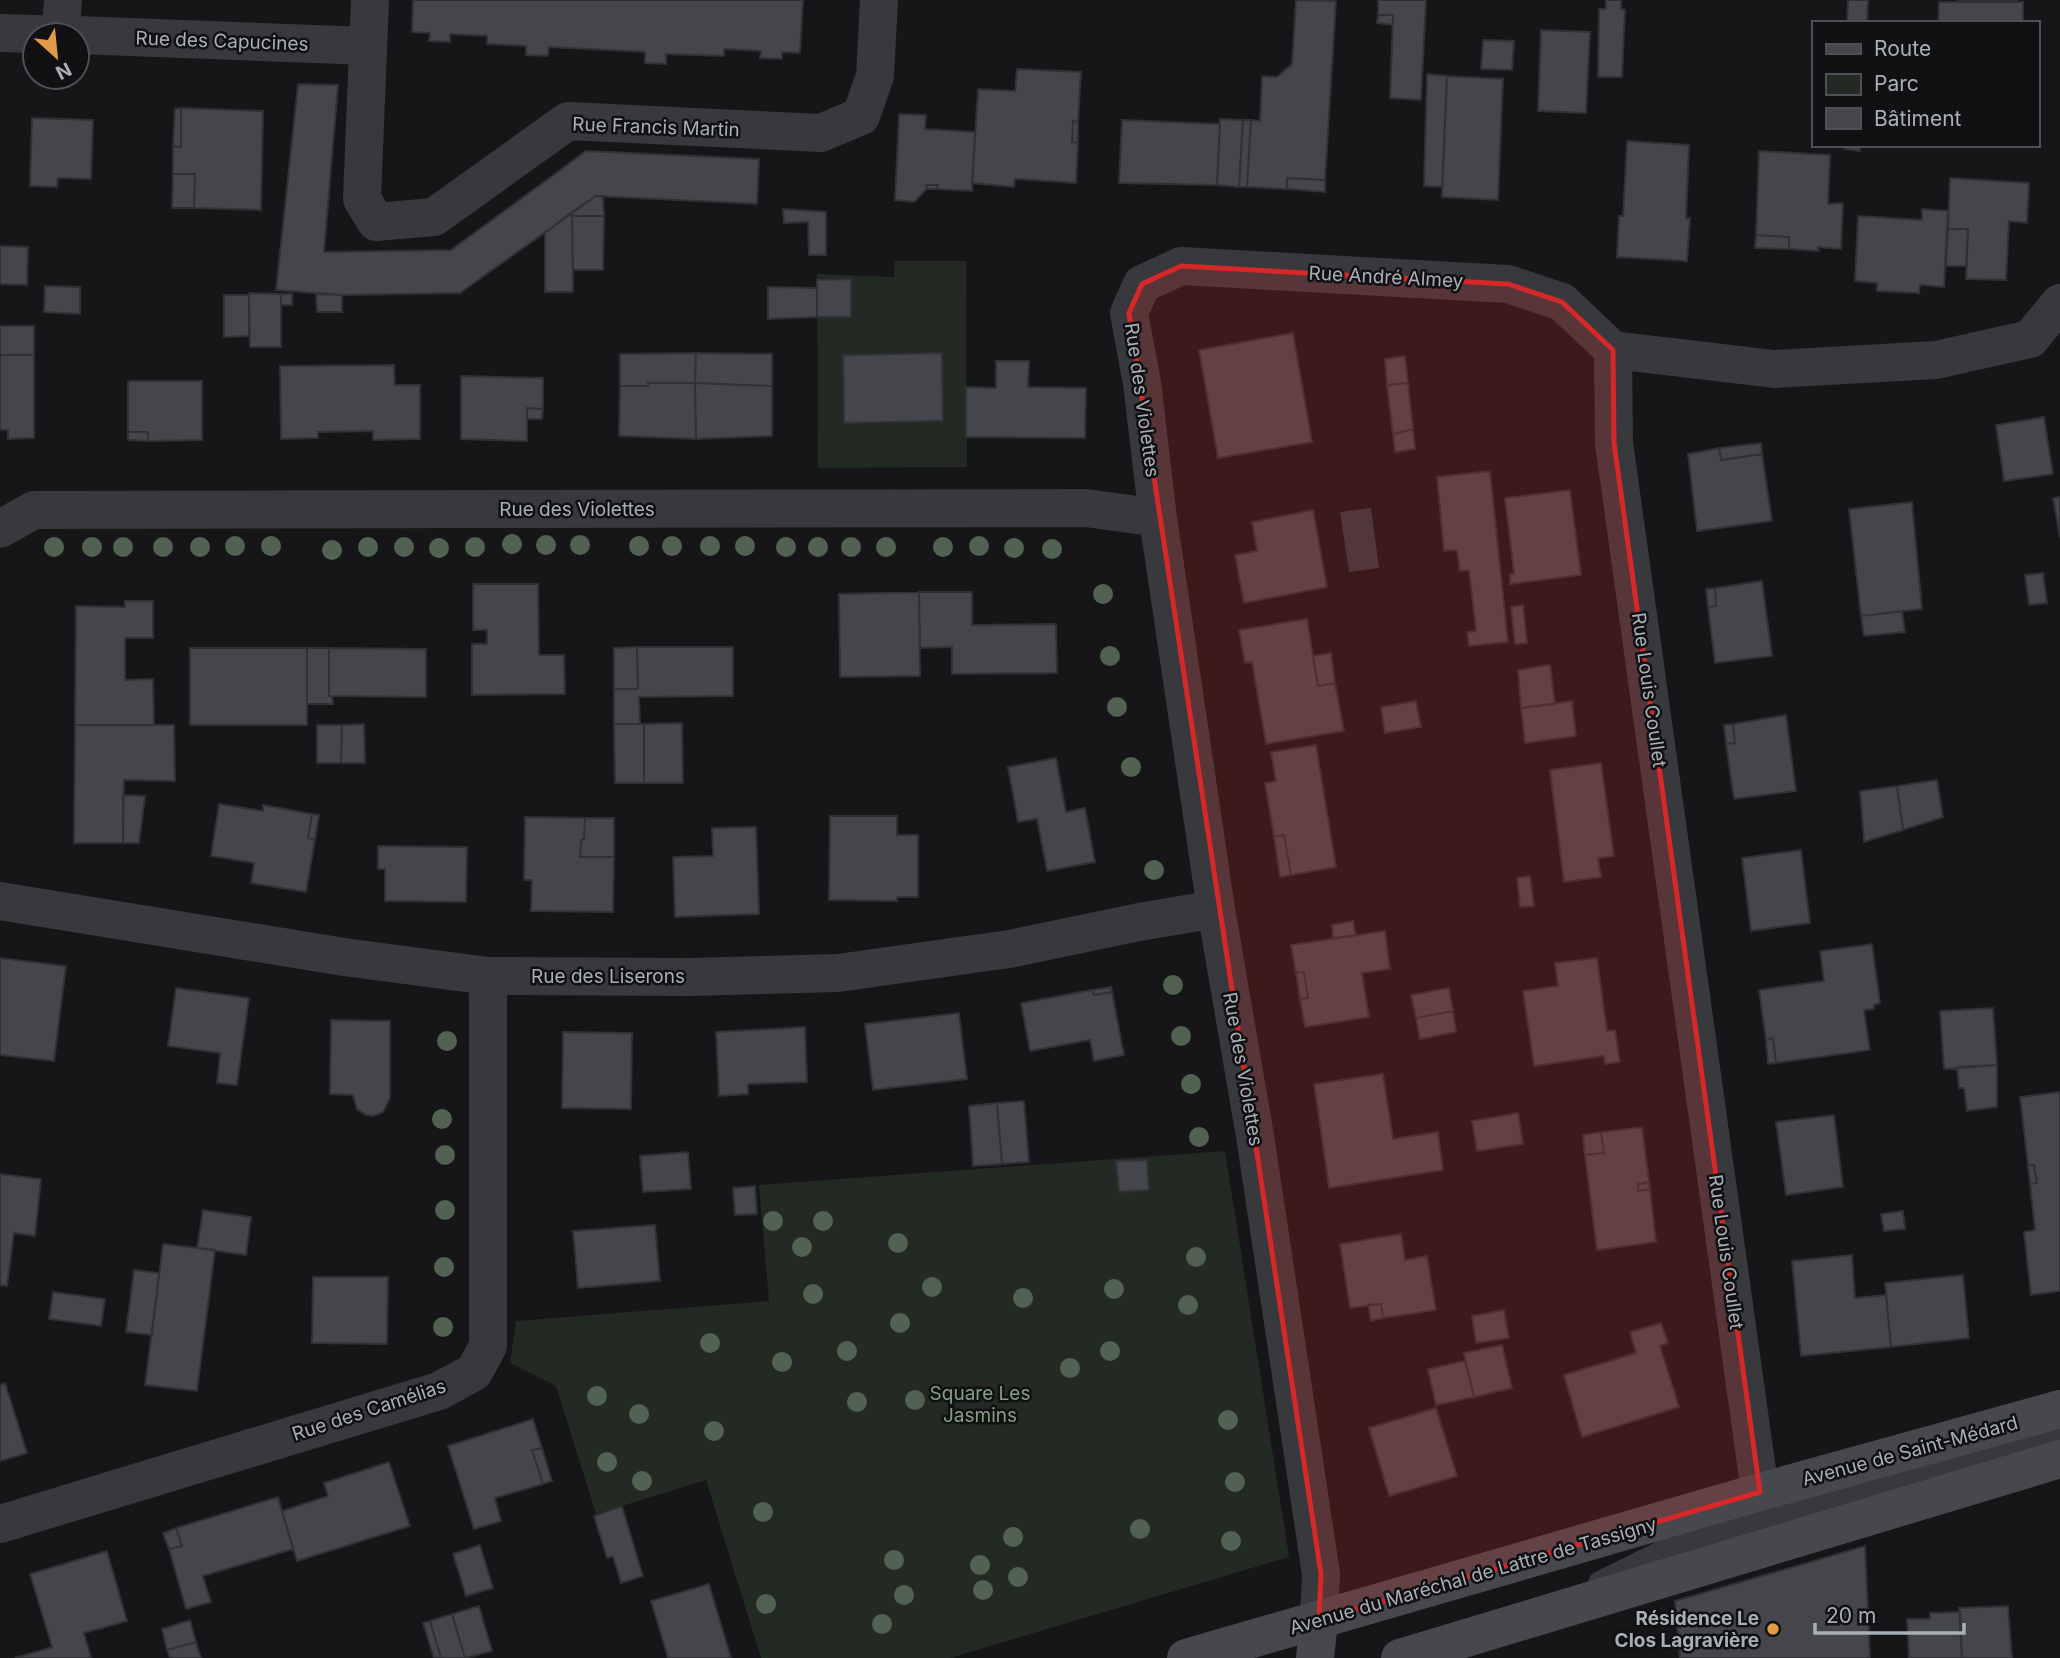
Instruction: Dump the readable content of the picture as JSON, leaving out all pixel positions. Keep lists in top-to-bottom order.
{
  "streets": {
    "main road": ["Avenue de Saint-Médard", "Avenue du Maréchal de Lattre de Tassigny"],
    "street": [
      "Rue des Capucines",
      "Rue Francis Martin",
      "Rue André Almey",
      "Rue des Violettes",
      "Rue Louis Coullet",
      "Rue des Liserons",
      "Rue des Camélias"
    ]
  },
  "crossings": [
    ["Rue des Capucines", "Rue Francis Martin"],
    ["Rue André Almey", "Rue des Violettes"],
    ["Rue André Almey", "Rue Louis Coullet"],
    ["Rue des Violettes", "Rue des Liserons"],
    ["Rue des Violettes", "Avenue du Maréchal de Lattre de Tassigny"],
    ["Rue Louis Coullet", "Avenue de Saint-Médard"],
    ["Rue Louis Coullet", "Avenue du Maréchal de Lattre de Tassigny"],
    ["Rue des Liserons", "Rue des Camélias"],
    ["Avenue de Saint-Médard", "Avenue du Maréchal de Lattre de Tassigny"]
  ],
  "parks": ["Square Les Jasmins"],
  "places": ["Résidence Le Clos Lagravière"],
  "legend": ["Route", "Parc", "Bâtiment"],
  "scale_bar": "20 m",
  "north": "bottom right"
}
